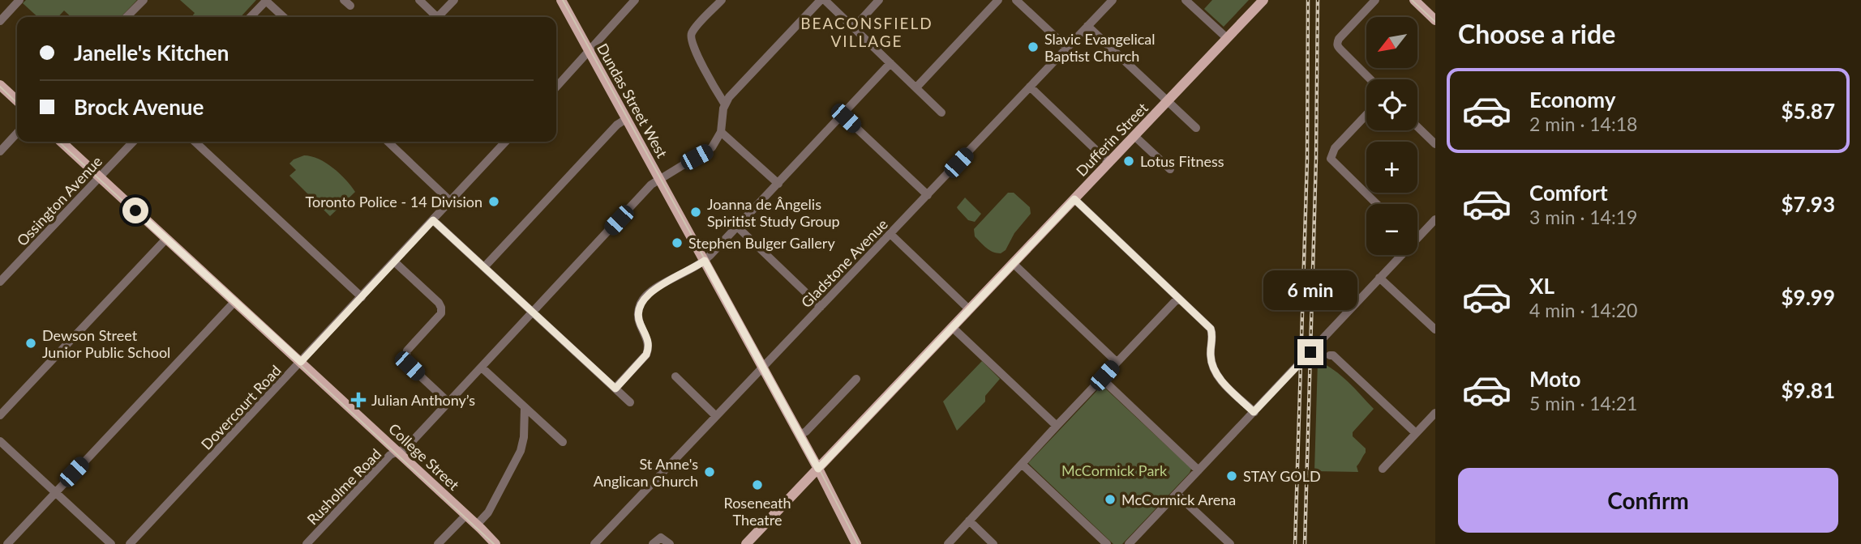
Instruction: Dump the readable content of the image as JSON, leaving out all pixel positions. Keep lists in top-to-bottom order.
{
  "streets": {
    "main road": ["Dundas Street West", "Dufferin Street", "College Street"],
    "street": [
      "Ossington Avenue",
      "Gladstone Avenue",
      "Dovercourt Road",
      "Rusholme Road"
    ]
  },
  "crossings": [
    ["Dundas Street West", "Dufferin Street"],
    ["Dundas Street West", "Gladstone Avenue"],
    ["Dundas Street West", "Rusholme Road"],
    ["Ossington Avenue", "College Street"],
    ["Dovercourt Road", "College Street"],
    ["College Street", "Rusholme Road"]
  ],
  "districts": ["BEACONSFIELD VILLAGE"],
  "parks": ["McCormick Park"],
  "places": {
    "other": [
      "Slavic Evangelical Baptist Church",
      "Lotus Fitness",
      "Toronto Police - 14 Division",
      "Joanna de Ângelis Spiritist Study Group",
      "Stephen Bulger Gallery",
      "Dewson Street Junior Public School",
      "St Anne's Anglican Church",
      "STAY GOLD",
      "Roseneath Theatre",
      "McCormick Arena"
    ],
    "health": ["Julian Anthony’s"]
  },
  "north": "bottom left",
  "page": {
    "heading": "Choose a ride",
    "map_buttons": ["+", "−"],
    "banner": ["Janelle's Kitchen", "Brock Avenue"],
    "list": [
      {
        "name": "Economy",
        "note": "2 min · 14:18",
        "value": "$5.87"
      },
      {
        "name": "Comfort",
        "note": "3 min · 14:19",
        "value": "$7.93"
      },
      {
        "name": "XL",
        "note": "4 min · 14:20",
        "value": "$9.99"
      },
      {
        "name": "Moto",
        "note": "5 min · 14:21",
        "value": "$9.81"
      }
    ],
    "bubble": "6 min",
    "buttons": "Confirm"
  }
}
